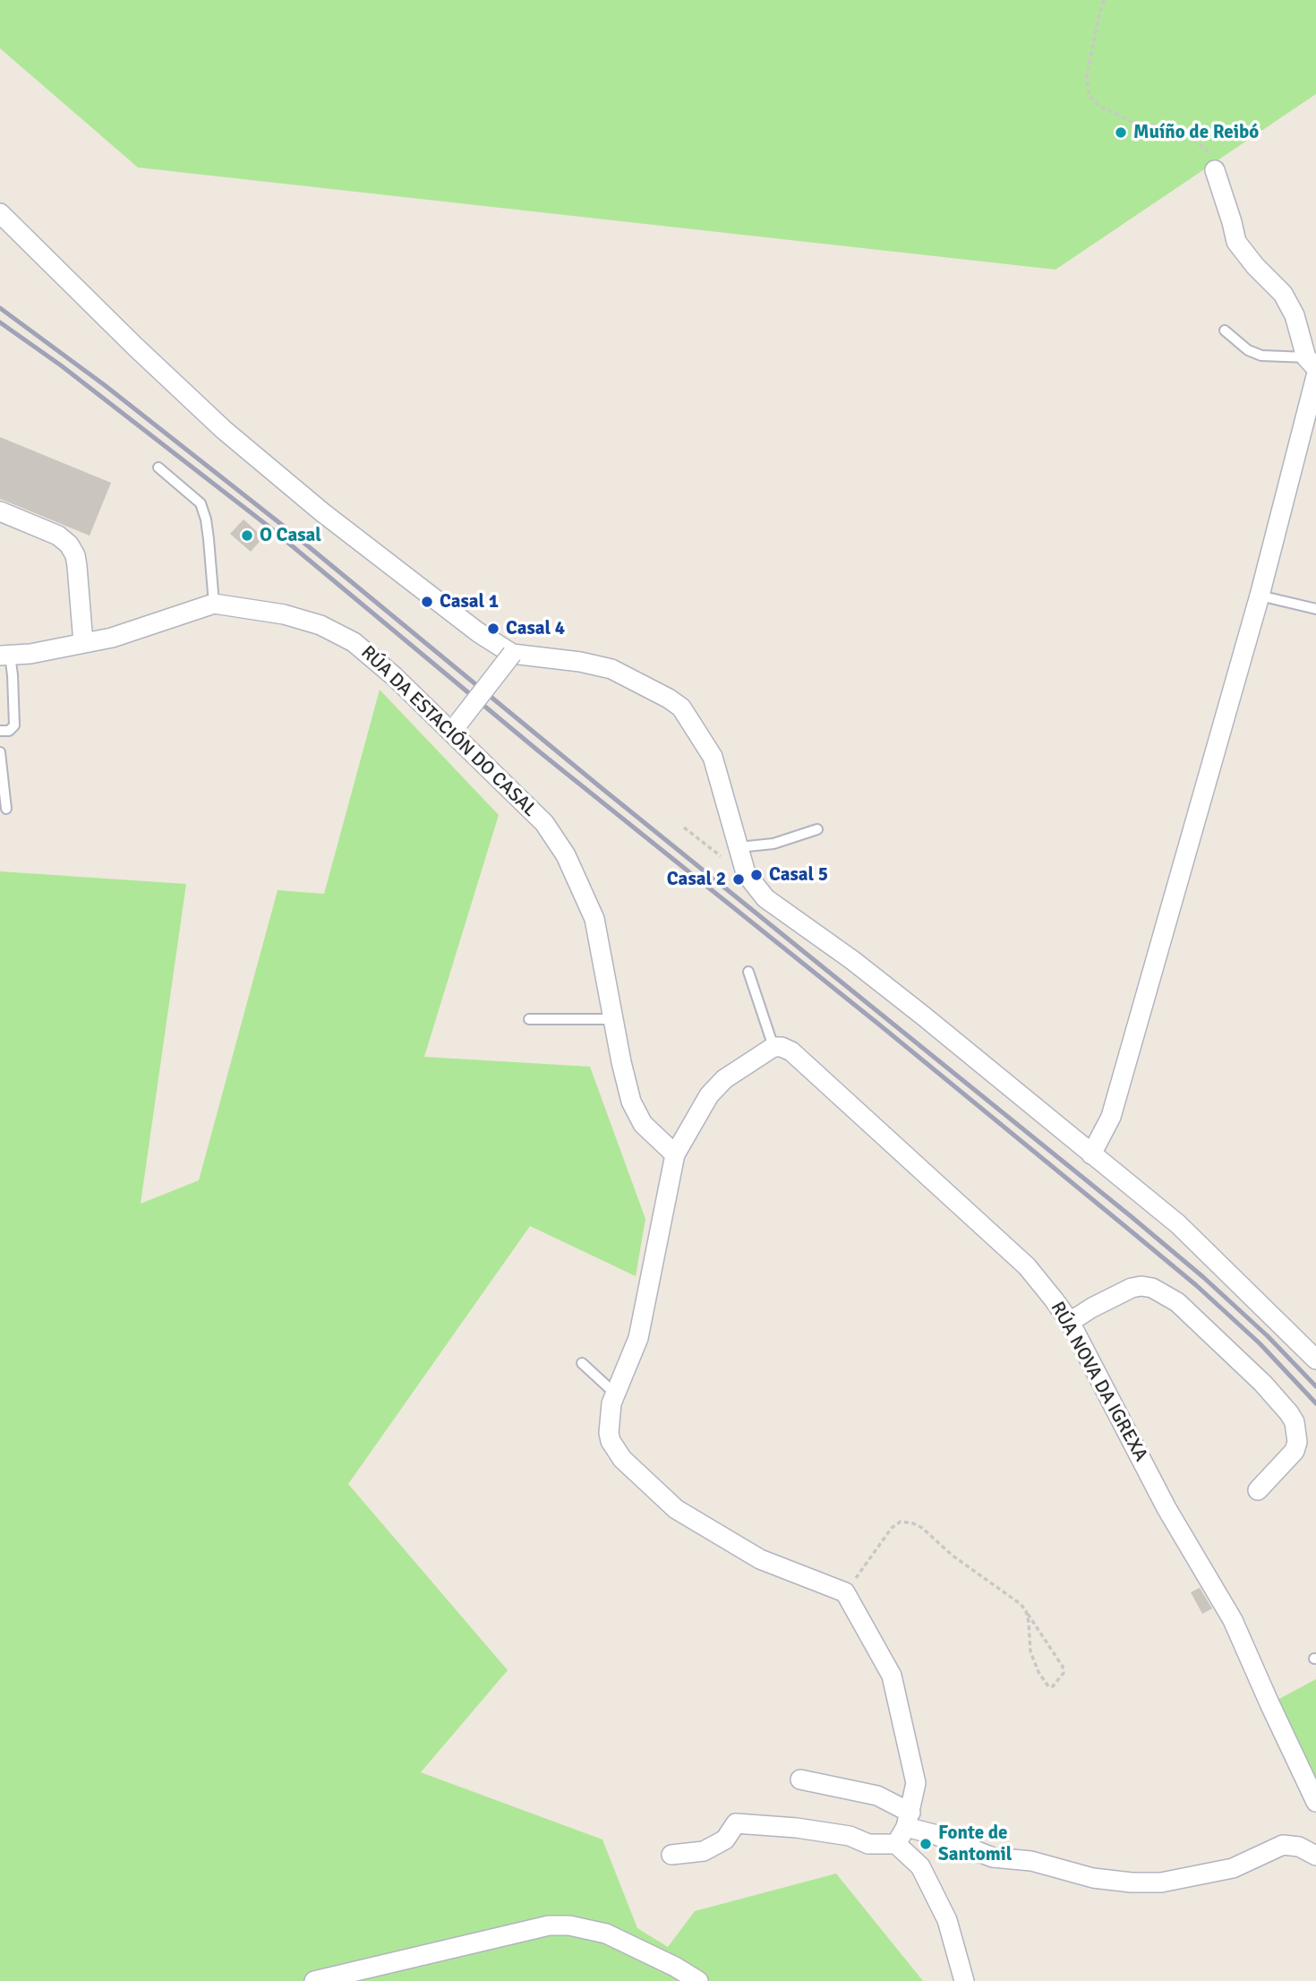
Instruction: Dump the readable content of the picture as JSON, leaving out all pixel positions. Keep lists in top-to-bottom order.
{
  "streets": {
    "street": ["RÚA DA ESTACIÓN DO CASAL", "RÚA NOVA DA IGREXA"]
  },
  "places": [
    "Muíño de Reibó",
    "O Casal",
    "Casal 1",
    "Casal 4",
    "Casal 5",
    "Casal 2",
    "Fonte de Santomil"
  ]
}
